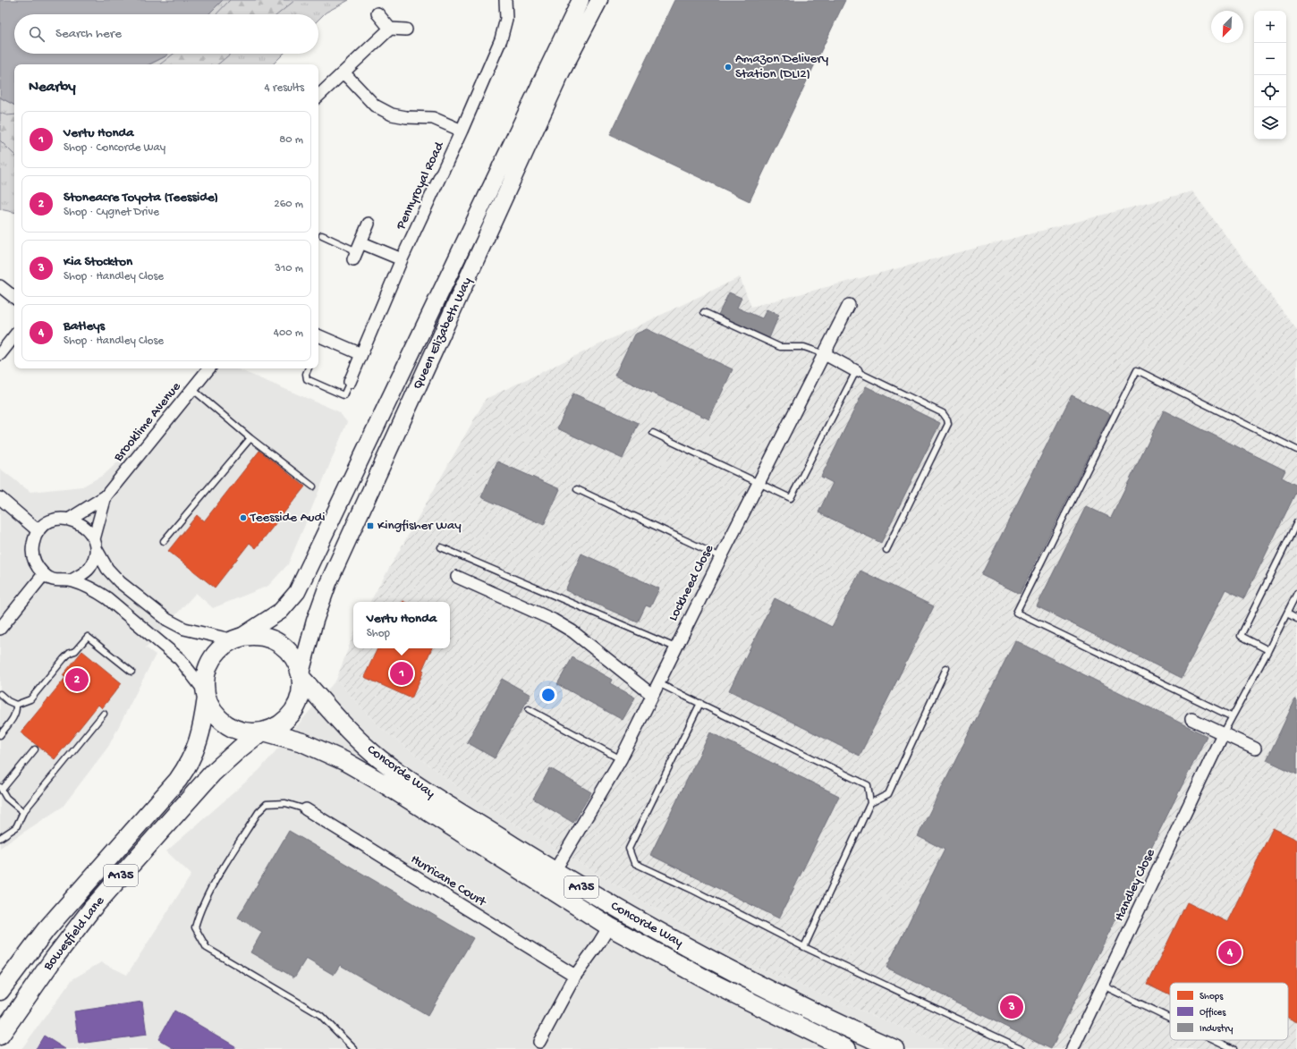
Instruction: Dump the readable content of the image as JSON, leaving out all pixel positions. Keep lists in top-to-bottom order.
{
  "streets": {
    "main road": ["Concorde Way", "A135", "Bowesfield Lane"],
    "street": [
      "Pennyroyal Road",
      "Queen Elizabeth Way",
      "Brooklime Avenue",
      "Lockheed Close",
      "Hurricane Court",
      "Handley Close"
    ]
  },
  "crossings": [
    ["Queen Elizabeth Way", "Concorde Way"],
    ["Queen Elizabeth Way", "A135"],
    ["Queen Elizabeth Way", "Bowesfield Lane"],
    ["Lockheed Close", "Concorde Way"],
    ["Concorde Way", "A135"],
    ["Concorde Way", "Bowesfield Lane"],
    ["A135", "Bowesfield Lane"]
  ],
  "places": {
    "other": ["Amazon Delivery Station (DLI2)", "Teesside Audi"],
    "transit": ["Kingfisher Way"]
  },
  "legend": ["Shops", "Offices", "Industry"],
  "north": "bottom left",
  "page": {
    "map_buttons": ["+", "−"],
    "search": "Search here",
    "heading": ["Nearby", "4 results"],
    "list": [
      {
        "mark": "1",
        "name": "Vertu Honda",
        "note": "Shop · Concorde Way",
        "value": "80 m"
      },
      {
        "mark": "2",
        "name": "Stoneacre Toyota (Teesside)",
        "note": "Shop · Cygnet Drive",
        "value": "260 m"
      },
      {
        "mark": "3",
        "name": "Kia Stockton",
        "note": "Shop · Handley Close",
        "value": "310 m"
      },
      {
        "mark": "4",
        "name": "Batleys",
        "note": "Shop · Handley Close",
        "value": "400 m"
      }
    ],
    "popup": ["Vertu Honda", "Shop"],
    "pins": [
      "1",
      "2",
      "4",
      "3"
    ]
  }
}
